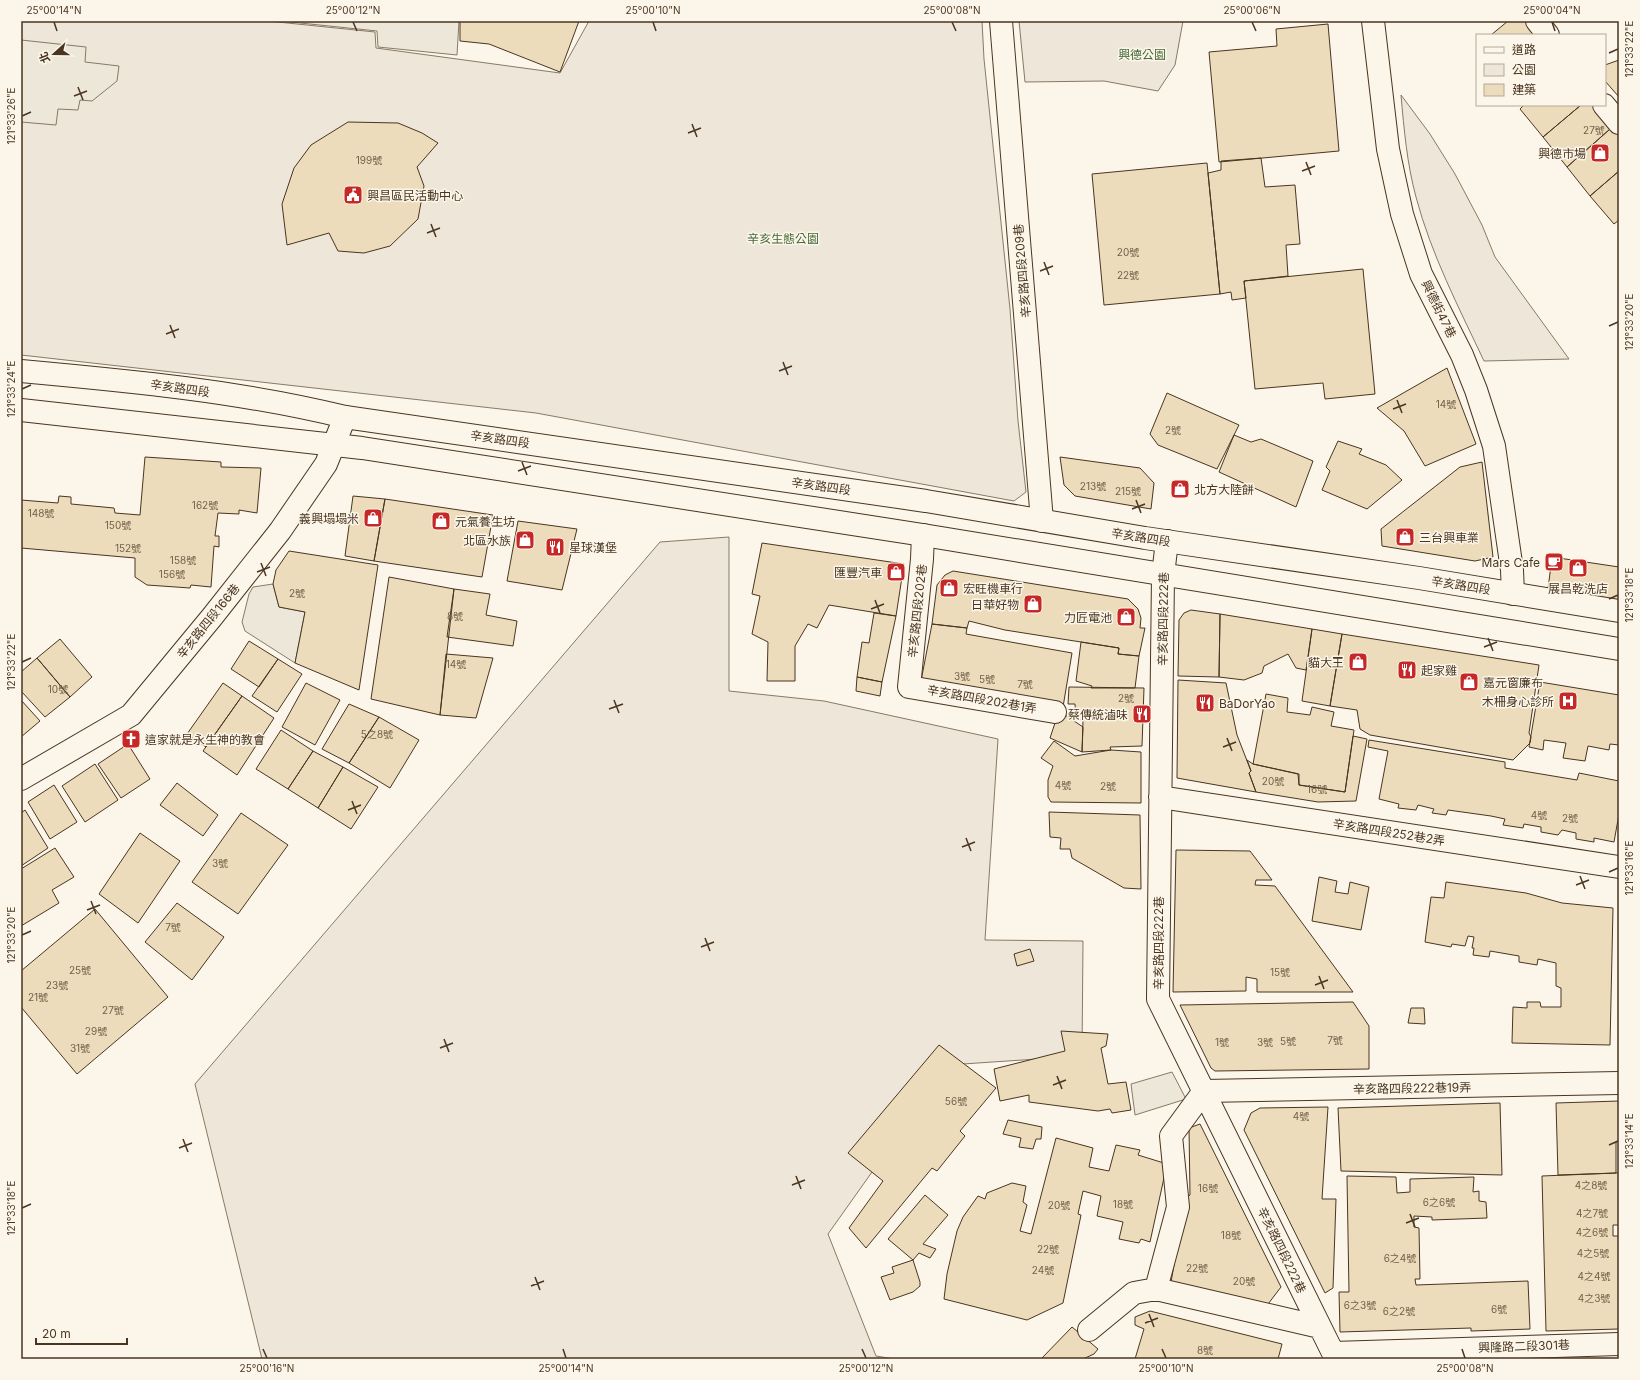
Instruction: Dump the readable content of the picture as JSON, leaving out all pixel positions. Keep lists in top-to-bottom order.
{
  "streets": {
    "street": [
      "辛亥路四段209巷",
      "興德街47巷",
      "辛亥路四段",
      "辛亥路四段202巷",
      "辛亥路四段222巷",
      "辛亥路四段166巷",
      "辛亥路四段202巷1弄",
      "辛亥路四段252巷2弄",
      "辛亥路四段222巷19弄",
      "興隆路二段301巷"
    ]
  },
  "crossings": [
    ["辛亥路四段209巷", "辛亥路四段"],
    ["興德街47巷", "辛亥路四段"],
    ["辛亥路四段", "辛亥路四段222巷"],
    ["辛亥路四段", "辛亥路四段166巷"],
    ["辛亥路四段202巷", "辛亥路四段202巷1弄"],
    ["辛亥路四段222巷", "辛亥路四段252巷2弄"],
    ["辛亥路四段222巷", "辛亥路四段222巷19弄"],
    ["辛亥路四段222巷", "興隆路二段301巷"]
  ],
  "parks": ["興德公園", "辛亥生態公園"],
  "places": {
    "shop": [
      "興德市場",
      "北方大陸餅",
      "義興塌塌米",
      "元氣養生坊",
      "三台興車業",
      "北區水族",
      "展昌乾洗店",
      "匯豐汽車",
      "宏旺機車行",
      "日華好物",
      "力匠電池",
      "貓大王",
      "嘉元窗廉布"
    ],
    "public building": ["興昌區民活動中心"],
    "restaurant": [
      "星球漢堡",
      "起家雞",
      "BaDorYao",
      "蔡傳統滷味"
    ],
    "cafe": ["Mars Cafe"],
    "hospital": ["木柵身心診所"],
    "church": ["這家就是永生神的教會"]
  },
  "house_numbers": [
    "27號",
    "199號",
    "20號",
    "22號",
    "14號",
    "2號",
    "213號",
    "215號",
    "162號",
    "148號",
    "150號",
    "152號",
    "158號",
    "156號",
    "2號",
    "8號",
    "14號",
    "3號",
    "5號",
    "7號",
    "10號",
    "2號",
    "5之8號",
    "20號",
    "4號",
    "2號",
    "16號",
    "4號",
    "2號",
    "3號",
    "7號",
    "25號",
    "15號",
    "23號",
    "21號",
    "27號",
    "29號",
    "7號",
    "5號",
    "1號",
    "3號",
    "31號",
    "56號",
    "4號",
    "4之8號",
    "16號",
    "6之6號",
    "18號",
    "20號",
    "4之7號",
    "4之6號",
    "18號",
    "22號",
    "4之5號",
    "6之4號",
    "22號",
    "24號",
    "4之4號",
    "20號",
    "4之3號",
    "6之3號",
    "6號",
    "6之2號",
    "8號"
  ],
  "legend": ["道路", "公園", "建築"],
  "scale_bar": "20 m",
  "north": "left",
  "coordinates": [
    "25°00'14\"N",
    "25°00'12\"N",
    "25°00'10\"N",
    "25°00'08\"N",
    "25°00'06\"N",
    "25°00'04\"N",
    "121°33'22\"E",
    "121°33'26\"E",
    "121°33'20\"E",
    "121°33'24\"E",
    "121°33'18\"E",
    "121°33'16\"E",
    "121°33'14\"E",
    "25°00'16\"N"
  ]
}
